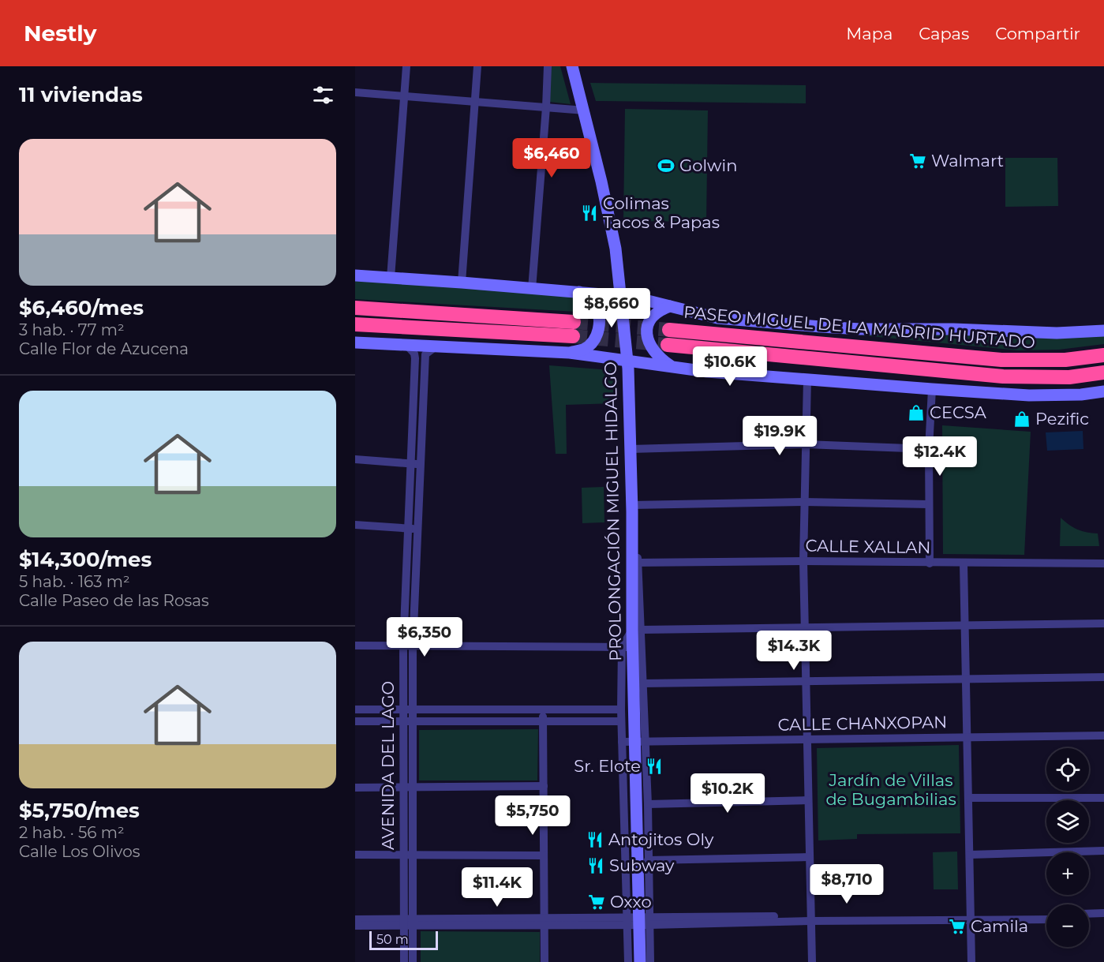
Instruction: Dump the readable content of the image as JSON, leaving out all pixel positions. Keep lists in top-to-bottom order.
{
  "streets": {
    "highway": ["PASEO MIGUEL DE LA MADRID HURTADO"],
    "street": [
      "PROLONGACIÓN MIGUEL HIDALGO",
      "CALLE XALLAN",
      "CALLE CHANXOPAN",
      "AVENIDA DEL LAGO"
    ]
  },
  "crossings": [
    ["PROLONGACIÓN MIGUEL HIDALGO", "CALLE XALLAN"],
    ["PROLONGACIÓN MIGUEL HIDALGO", "CALLE CHANXOPAN"]
  ],
  "parks": ["Jardín de Villas de Bugambilias"],
  "places": {
    "supermarket": ["Walmart", "Oxxo", "Camila"],
    "sports": ["Golwin"],
    "restaurant": [
      "Colimas Tacos & Papas",
      "Sr. Elote",
      "Antojitos Oly",
      "Subway"
    ],
    "shop": ["CECSA", "Pezific"]
  },
  "scale_bar": "50 m",
  "page": {
    "header": "Nestly",
    "nav": ["Mapa", "Capas", "Compartir"],
    "heading": "11 viviendas",
    "list": [
      {
        "name": "$6,460/mes",
        "note": "3 hab. · 77 m² · Calle Flor de Azucena"
      },
      {
        "name": "$14,300/mes",
        "note": "5 hab. · 163 m² · Calle Paseo de las Rosas"
      },
      {
        "name": "$5,750/mes",
        "note": "2 hab. · 56 m² · Calle Los Olivos"
      }
    ],
    "price": [
      "$6,460",
      "$8,660",
      "$10.6K",
      "$19.9K",
      "$12.4K",
      "$6,350",
      "$14.3K",
      "$10.2K",
      "$5,750",
      "$8,710",
      "$11.4K"
    ],
    "map_buttons": ["+", "−"],
    "scale": "50 m"
  }
}
